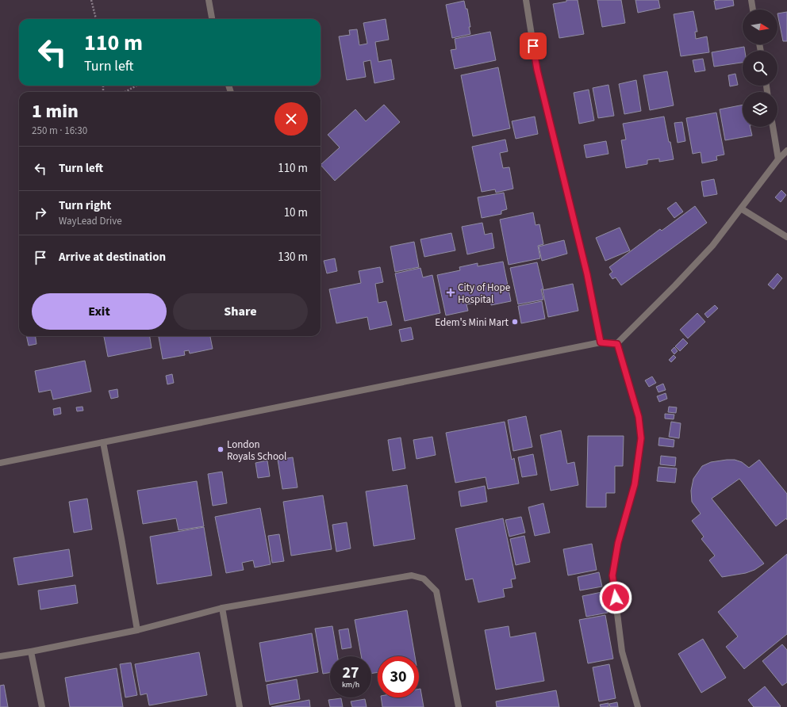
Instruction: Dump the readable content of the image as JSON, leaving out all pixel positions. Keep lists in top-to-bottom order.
{
  "places": {
    "health": ["City of Hope Hospital"],
    "other": ["Edem's Mini Mart", "London Royals School"]
  },
  "north": "right",
  "page": {
    "turn": ["110 m", "Turn left"],
    "heading": ["1 min", "250 m · 16:30"],
    "list": [
      {
        "name": "Turn left",
        "value": "110 m"
      },
      {
        "name": "Turn right",
        "note": "WayLead Drive",
        "value": "10 m"
      },
      {
        "name": "Arrive at destination",
        "value": "130 m"
      }
    ],
    "buttons": ["Exit", "Share"],
    "speed": "27 km/h",
    "limit": "30"
  }
}
